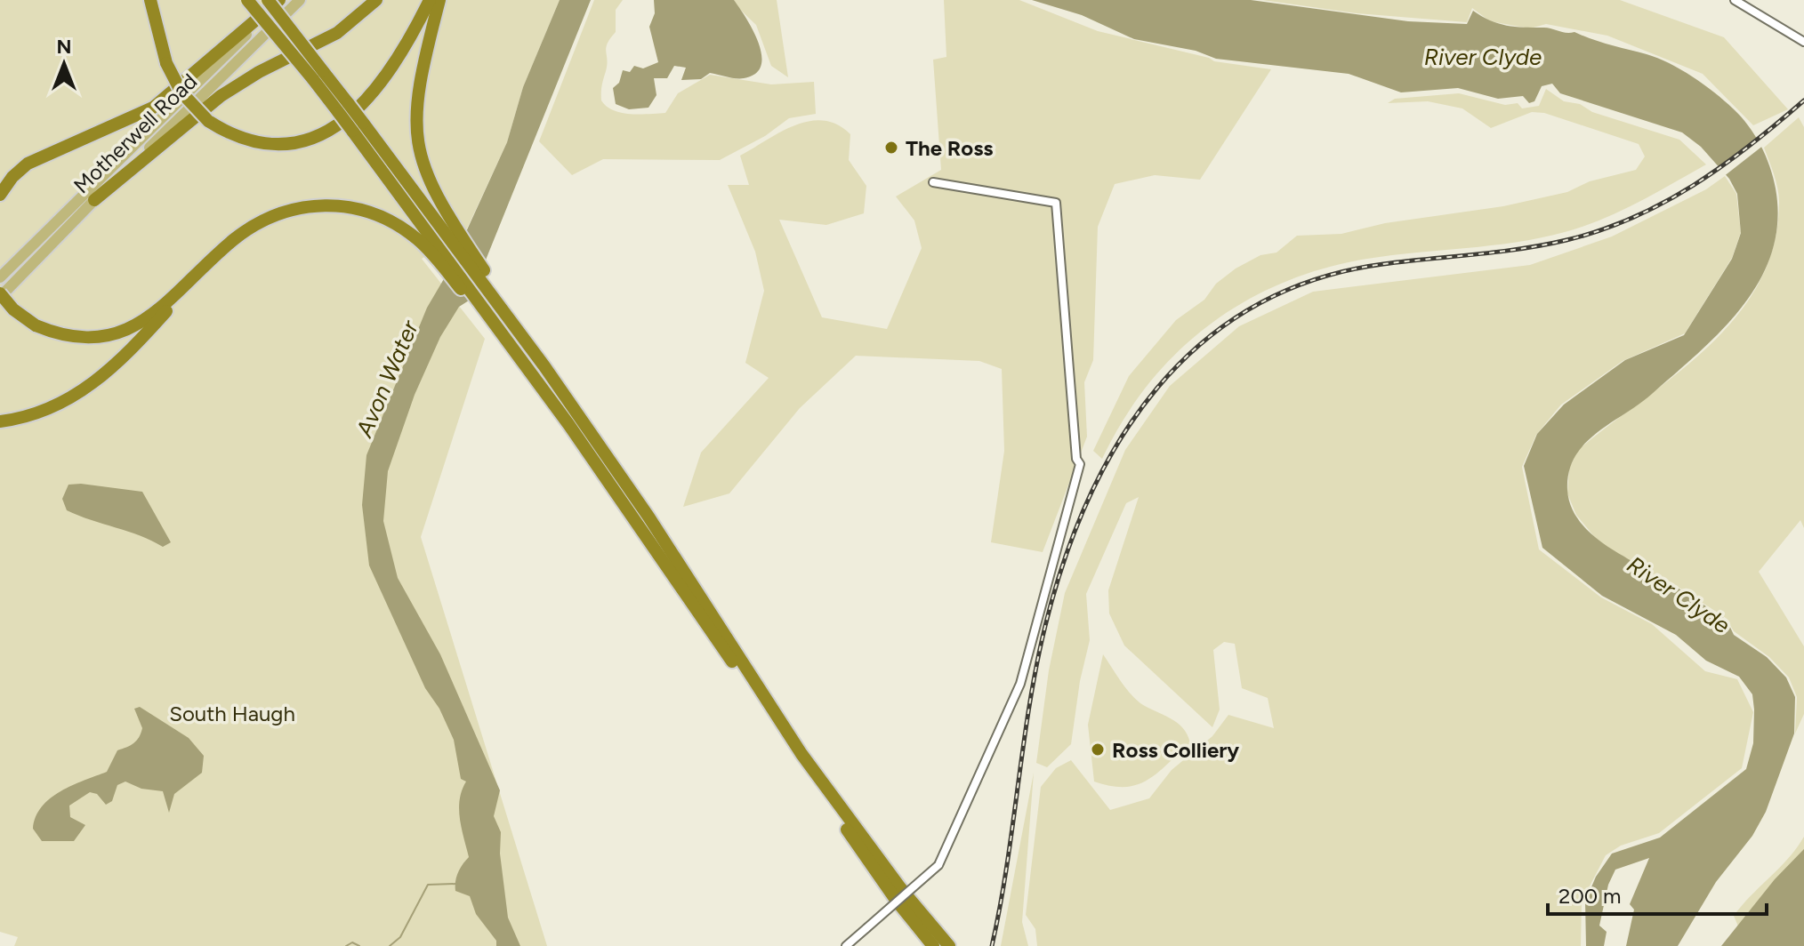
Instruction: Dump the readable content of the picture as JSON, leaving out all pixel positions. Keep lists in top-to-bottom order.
{
  "streets": {
    "main road": ["Motherwell Road"]
  },
  "water": ["River Clyde", "Avon Water"],
  "parks": ["South Haugh"],
  "places": ["The Ross", "Ross Colliery"],
  "scale_bar": "200 m",
  "north": "top"
}
